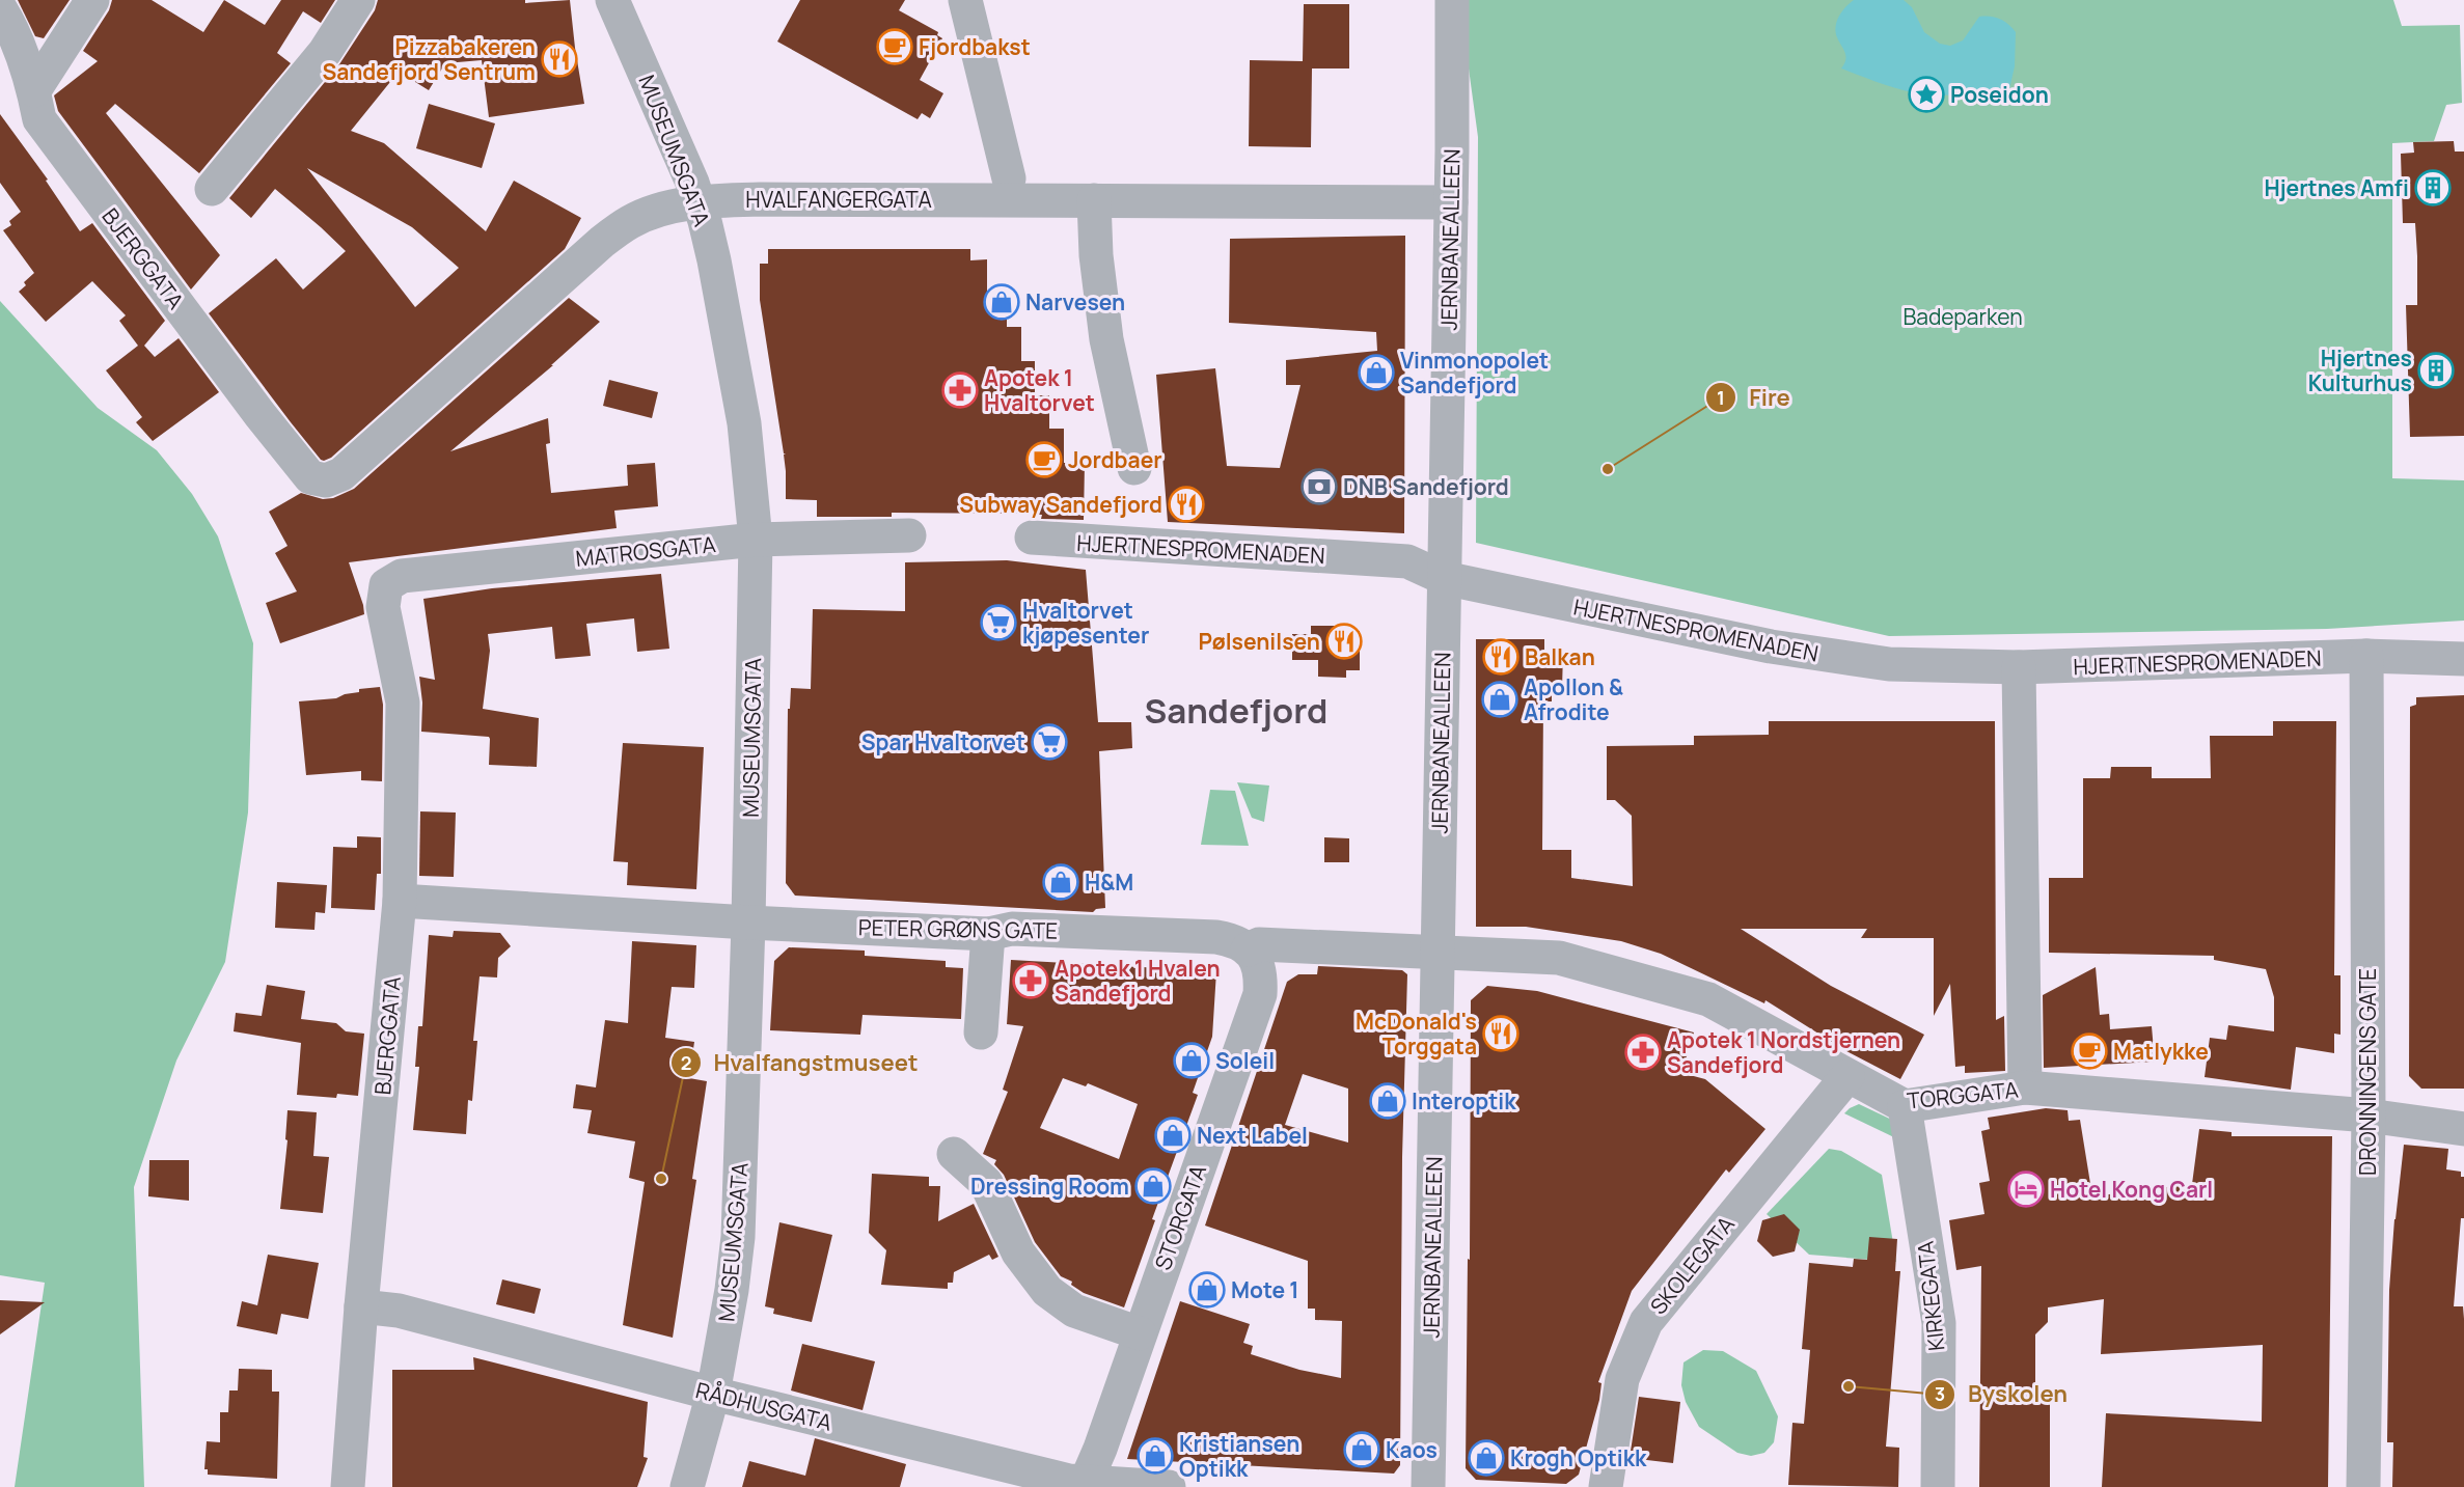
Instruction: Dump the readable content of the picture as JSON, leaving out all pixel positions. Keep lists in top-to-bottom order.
{
  "streets": {
    "street": [
      "MUSEUMSGATA",
      "HVALFANGERGATA",
      "JERNBANEALLEEN",
      "BJERGGATA",
      "HJERTNESPROMENADEN",
      "MATROSGATA",
      "PETER GRØNS GATE",
      "DRONNINGENS GATE",
      "TORGGATA",
      "STORGATA",
      "SKOLEGATA",
      "KIRKEGATA",
      "RÅDHUSGATA"
    ]
  },
  "crossings": [
    ["MUSEUMSGATA", "HVALFANGERGATA"],
    ["MUSEUMSGATA", "MATROSGATA"],
    ["MUSEUMSGATA", "PETER GRØNS GATE"],
    ["MUSEUMSGATA", "RÅDHUSGATA"],
    ["HVALFANGERGATA", "JERNBANEALLEEN"],
    ["HVALFANGERGATA", "BJERGGATA"],
    ["JERNBANEALLEEN", "HJERTNESPROMENADEN"],
    ["JERNBANEALLEEN", "TORGGATA"],
    ["BJERGGATA", "MATROSGATA"],
    ["BJERGGATA", "PETER GRØNS GATE"],
    ["BJERGGATA", "RÅDHUSGATA"],
    ["HJERTNESPROMENADEN", "DRONNINGENS GATE"],
    ["PETER GRØNS GATE", "STORGATA"],
    ["DRONNINGENS GATE", "TORGGATA"],
    ["TORGGATA", "SKOLEGATA"],
    ["TORGGATA", "KIRKEGATA"],
    ["STORGATA", "RÅDHUSGATA"]
  ],
  "districts": ["Sandefjord"],
  "parks": ["Badeparken"],
  "places": {
    "cafe": ["Fjordbakst", "Jordbaer", "Matlykke"],
    "restaurant": [
      "Pizzabakeren Sandefjord Sentrum",
      "Subway Sandefjord",
      "Pølsenilsen",
      "Balkan",
      "McDonald's Torggata"
    ],
    "place": ["Poseidon"],
    "building": ["Hjertnes Amfi", "Hjertnes Kulturhus"],
    "shop": [
      "Narvesen",
      "Vinmonopolet Sandefjord",
      "Apollon & Afrodite",
      "H&M",
      "Soleil",
      "Interoptik",
      "Next Label",
      "Dressing Room",
      "Mote 1",
      "Kaos",
      "Kristiansen Optikk",
      "Krogh Optikk"
    ],
    "pharmacy": ["Apotek 1 Hvaltorvet", "Apotek 1 Hvalen Sandefjord", "Apotek 1 Nordstjernen Sandefjord"],
    "other": ["Fire", "Hvalfangstmuseet", "Byskolen"],
    "bank": ["DNB Sandefjord"],
    "supermarket": ["Hvaltorvet kjøpesenter", "Spar Hvaltorvet"],
    "hotel": ["Hotel Kong Carl"]
  }
}
